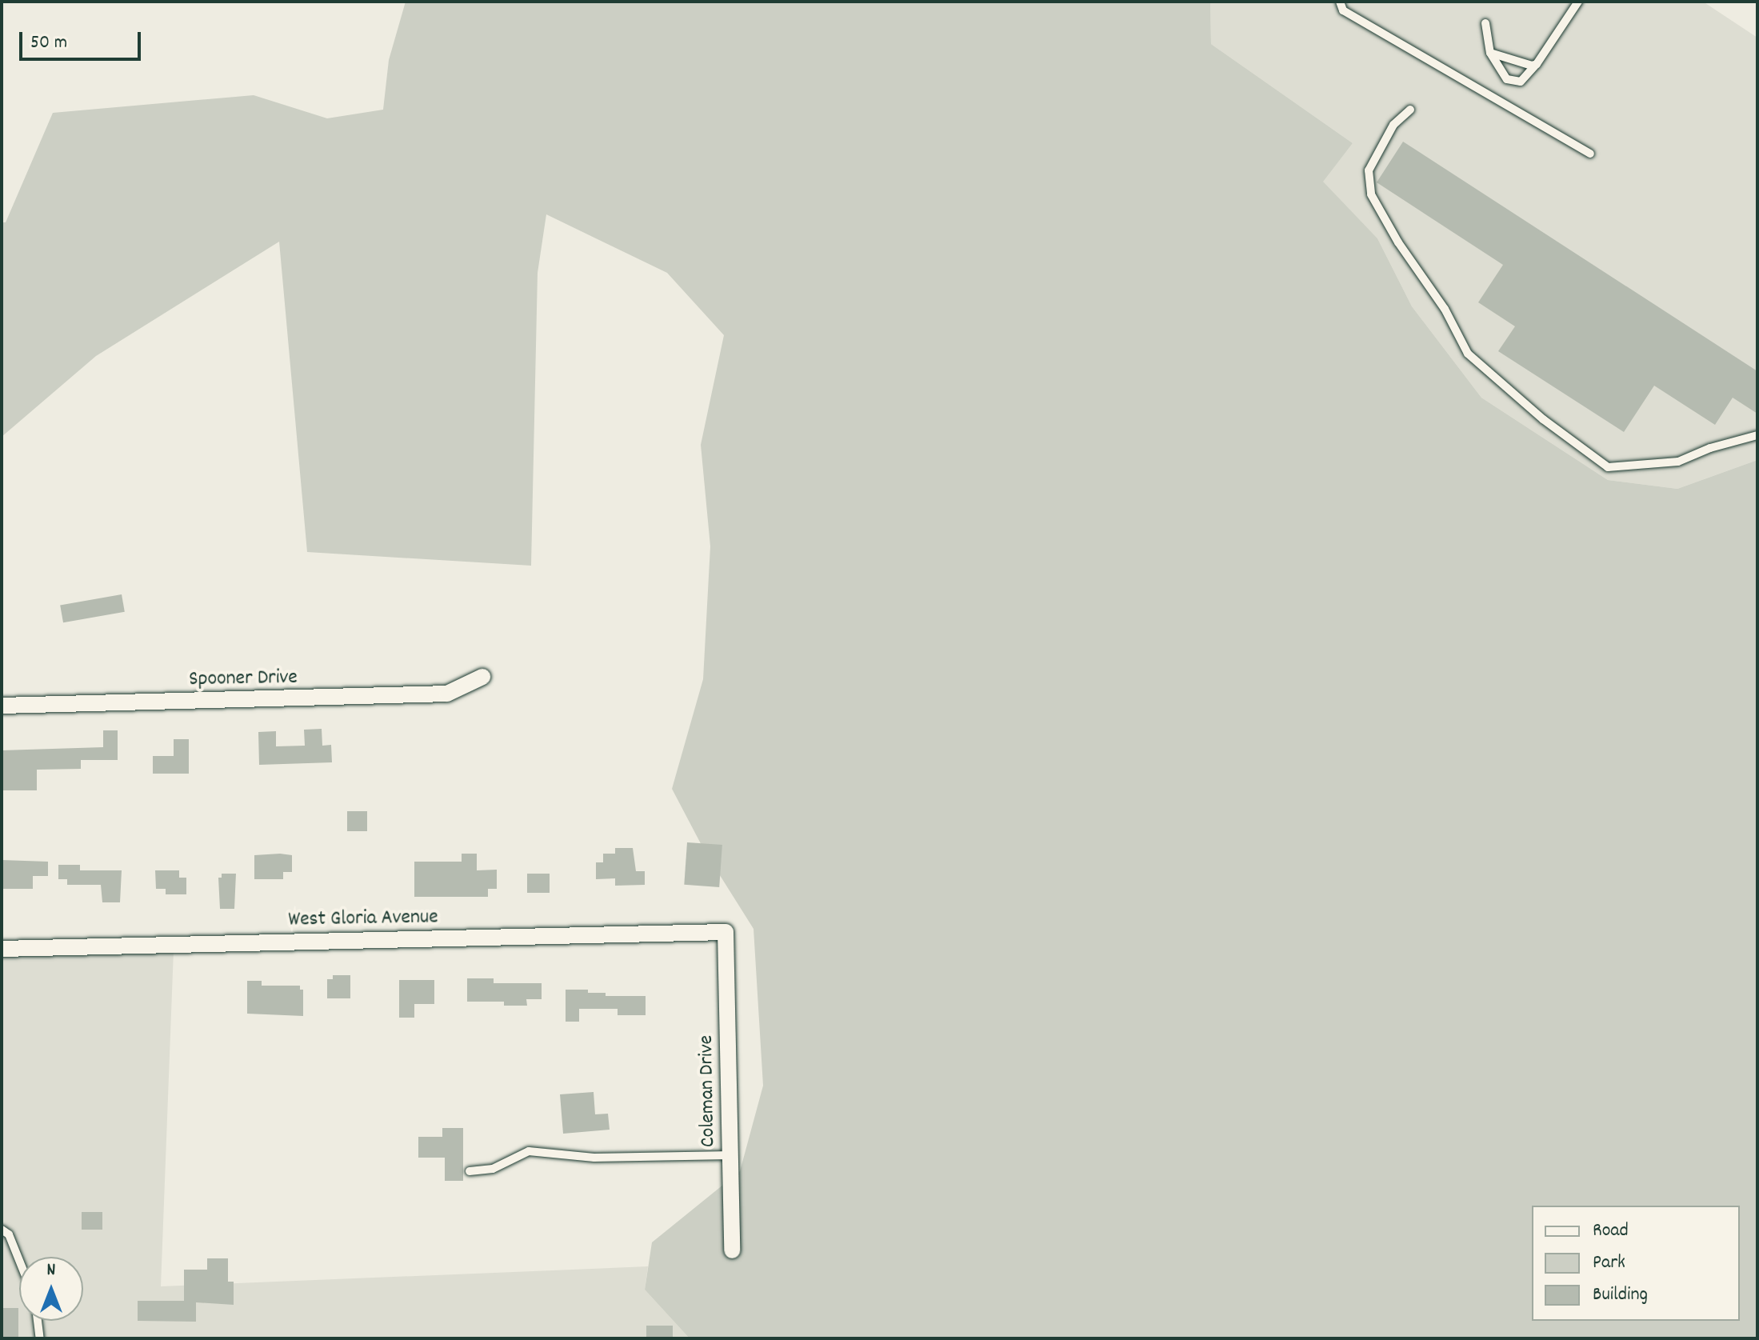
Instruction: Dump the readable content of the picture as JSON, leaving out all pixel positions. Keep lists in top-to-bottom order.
{
  "streets": {
    "street": ["Spooner Drive", "West Gloria Avenue", "Coleman Drive"]
  },
  "crossings": [
    ["West Gloria Avenue", "Coleman Drive"]
  ],
  "legend": ["Road", "Park", "Building"],
  "scale_bar": "50 m",
  "north": "top"
}
